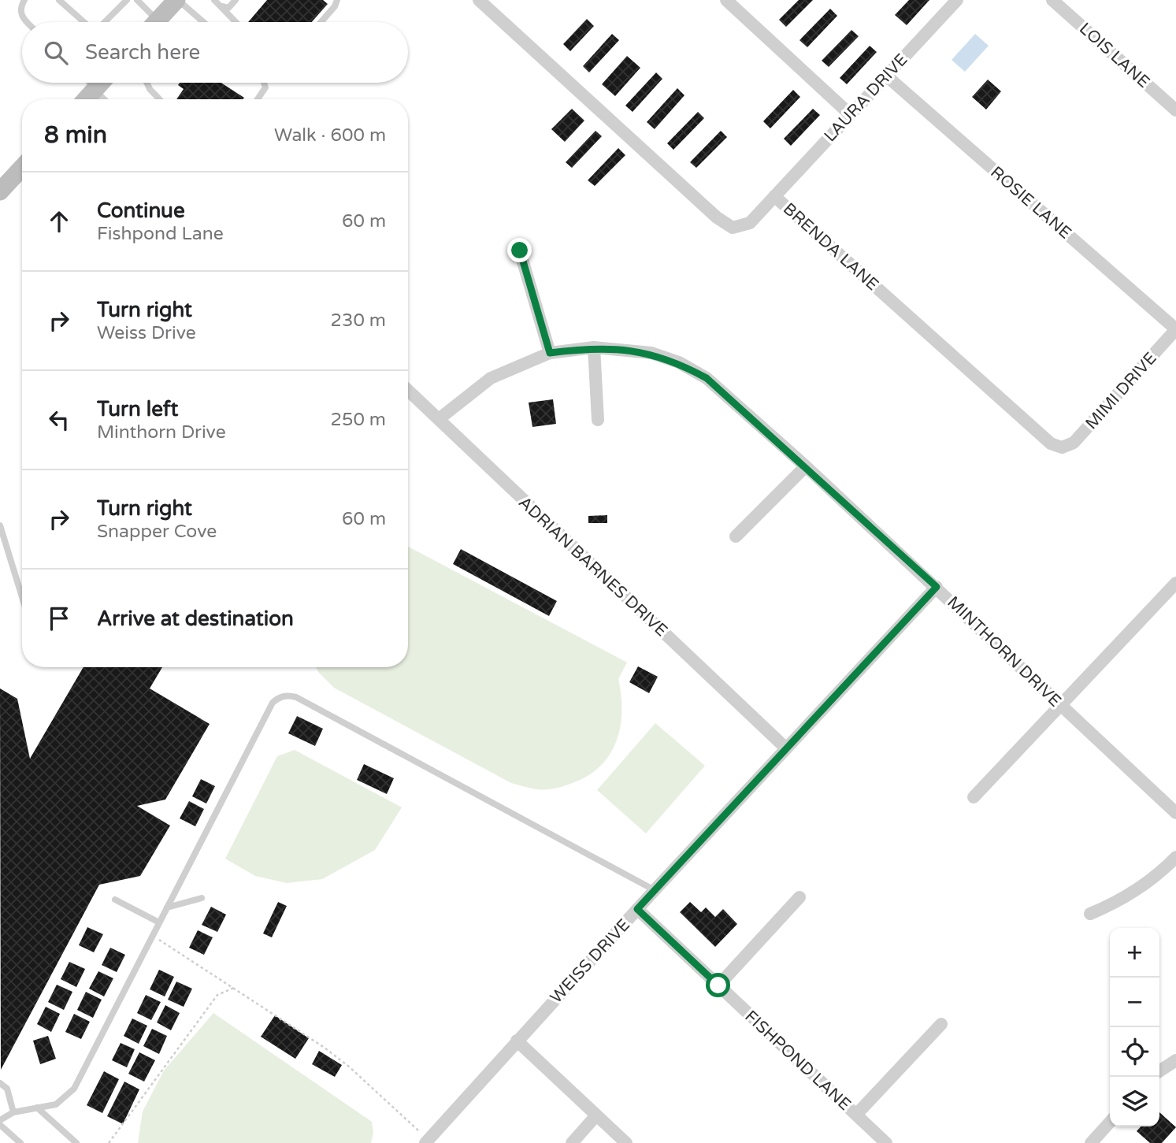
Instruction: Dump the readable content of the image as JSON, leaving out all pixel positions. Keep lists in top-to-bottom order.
{
  "streets": {
    "street": [
      "LOIS LANE",
      "LAURA DRIVE",
      "ROSIE LANE",
      "BRENDA LANE",
      "MIMI DRIVE",
      "ADRIAN BARNES DRIVE",
      "MINTHORN DRIVE",
      "WEISS DRIVE",
      "FISHPOND LANE"
    ]
  },
  "crossings": [
    ["LAURA DRIVE", "ROSIE LANE"],
    ["LAURA DRIVE", "BRENDA LANE"],
    ["ROSIE LANE", "MIMI DRIVE"],
    ["BRENDA LANE", "MIMI DRIVE"],
    ["ADRIAN BARNES DRIVE", "MINTHORN DRIVE"],
    ["ADRIAN BARNES DRIVE", "WEISS DRIVE"],
    ["MINTHORN DRIVE", "WEISS DRIVE"],
    ["WEISS DRIVE", "FISHPOND LANE"]
  ],
  "page": {
    "search": "Search here",
    "heading": ["8 min", "Walk · 600 m"],
    "list": [
      ["Continue", "Fishpond Lane", "60 m"],
      ["Turn right", "Weiss Drive", "230 m"],
      ["Turn left", "Minthorn Drive", "250 m"],
      ["Turn right", "Snapper Cove", "60 m"],
      "Arrive at destination"
    ],
    "map_buttons": ["+", "−"]
  }
}
